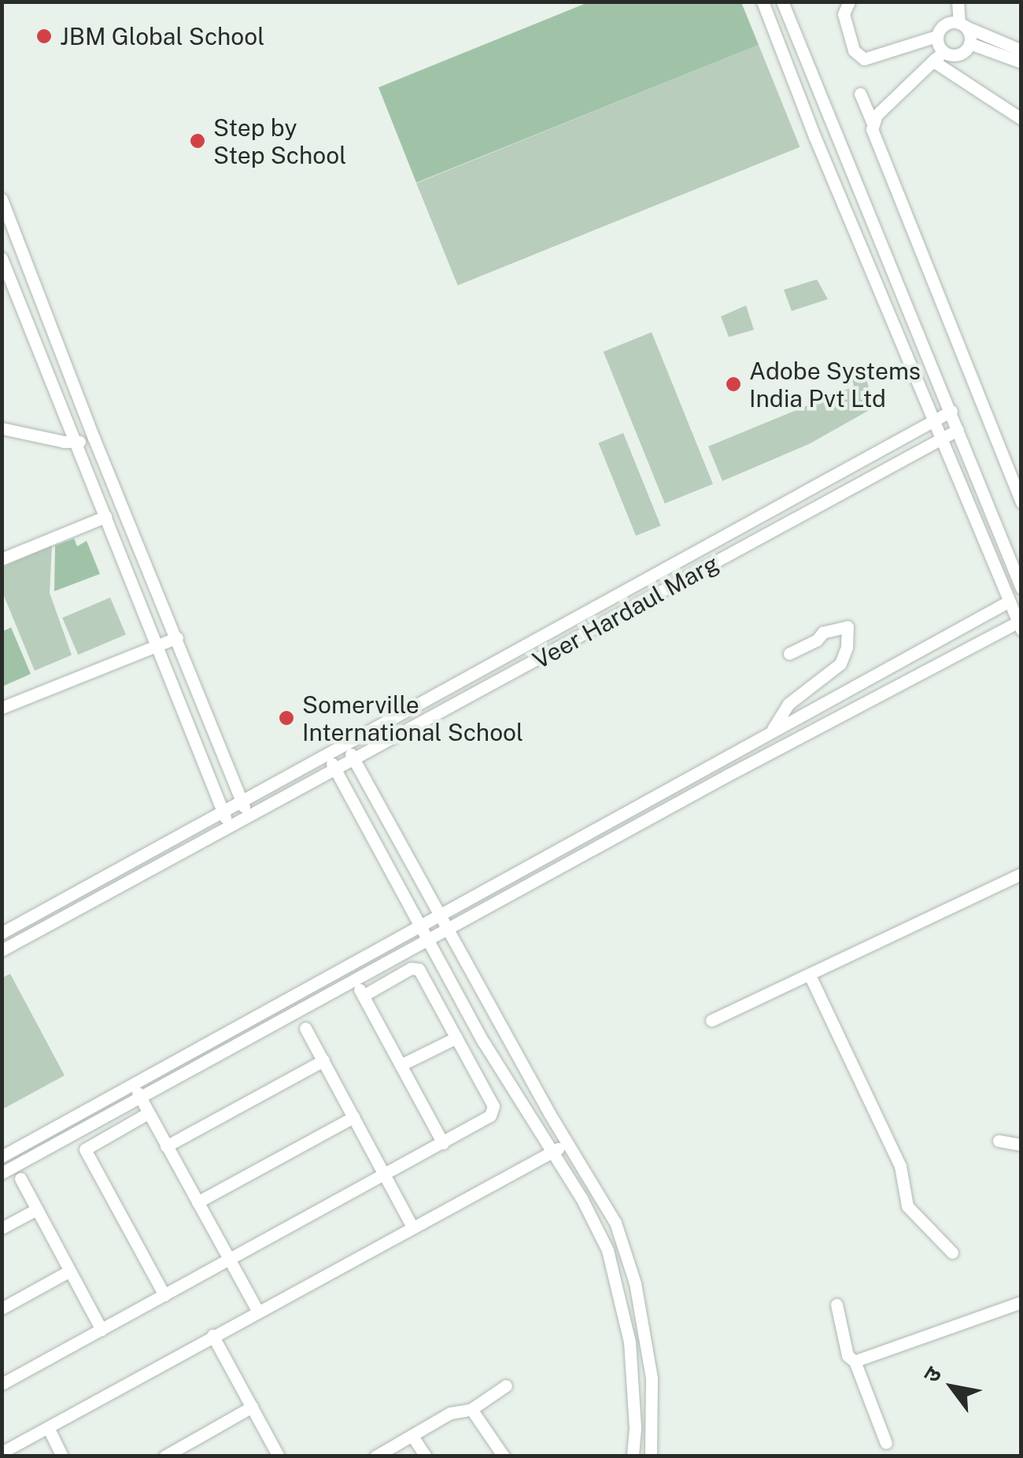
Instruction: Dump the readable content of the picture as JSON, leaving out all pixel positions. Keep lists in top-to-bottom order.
{
  "streets": {
    "street": ["Veer Hardaul Marg"]
  },
  "places": [
    "JBM Global School",
    "Step by Step School",
    "Adobe Systems India Pvt Ltd",
    "Somerville International School"
  ],
  "north": "top left"
}
